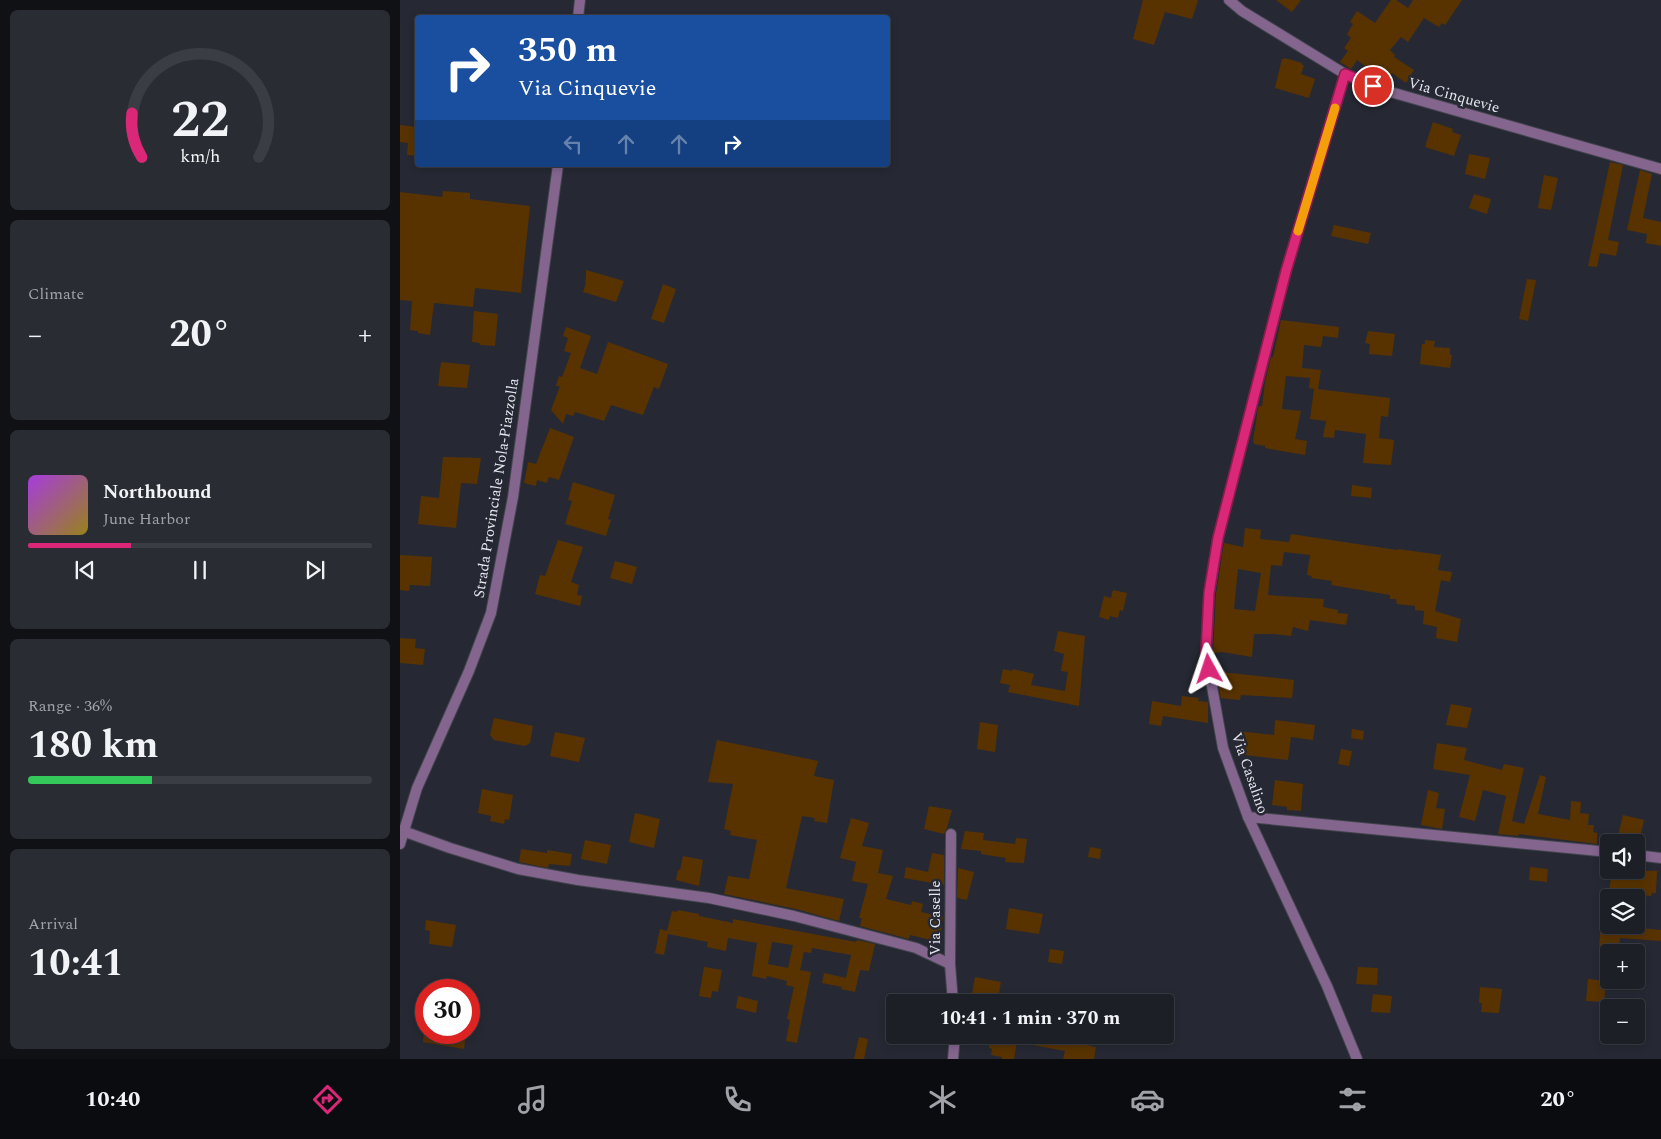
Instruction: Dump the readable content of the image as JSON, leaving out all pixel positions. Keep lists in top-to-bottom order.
{
  "streets": {
    "street": [
      "Via Cinquevie",
      "Strada Provinciale Nola-Piazzolla",
      "Via Casalino",
      "Via Caselle"
    ]
  },
  "crossings": [
    ["Via Cinquevie", "Via Casalino"]
  ],
  "page": {
    "turn": ["350 m", "Via Cinquevie"],
    "tile": [
      "Climate",
      ["Range · 36%", "180 km"],
      ["Arrival", "10:41"]
    ],
    "heat": ["−", "20°", "+"],
    "song": ["Northbound", "June Harbor"],
    "map_buttons": ["+", "−"],
    "limit": "30",
    "trip": "10:41 · 1 min · 370 m",
    "tabs": ["10:40", "20°"],
    "gauge": ["22", "km/h"]
  }
}
